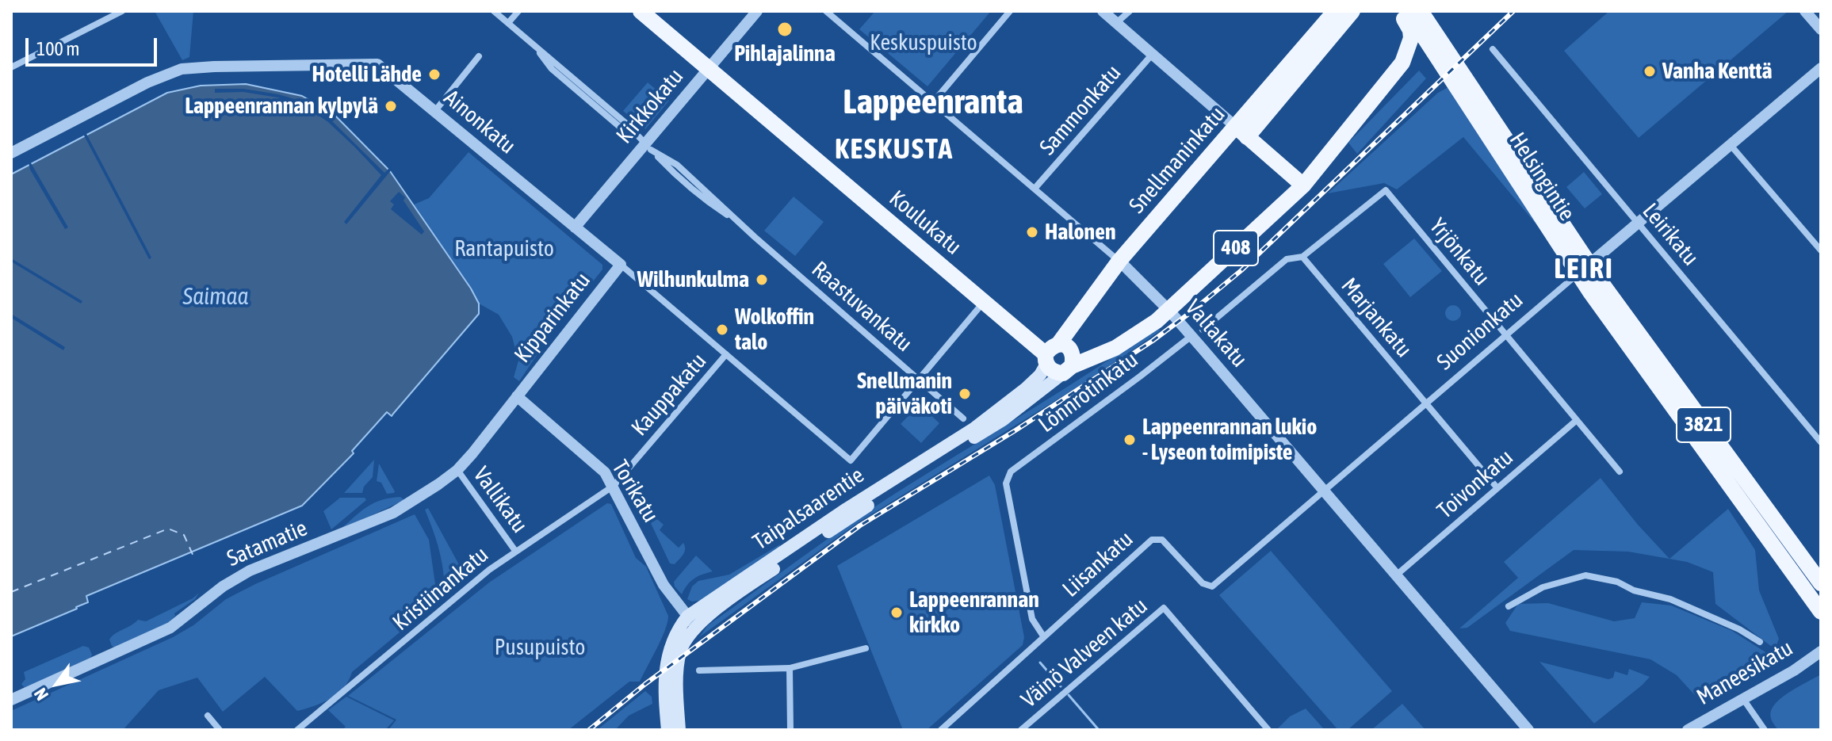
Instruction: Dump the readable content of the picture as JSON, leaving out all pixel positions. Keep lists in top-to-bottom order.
{
  "streets": {
    "main road": [
      "Snellmaninkatu",
      "Helsingintie",
      "Koulukatu",
      "408",
      "3821",
      "Taipalsaarentie"
    ],
    "street": [
      "Kirkkokatu",
      "Sammonkatu",
      "Ainonkatu",
      "Leirikatu",
      "Yrjönkatu",
      "Raastuvankatu",
      "Kipparinkatu",
      "Marjankatu",
      "Suonionkatu",
      "Valtakatu",
      "Lönnrotinkatu",
      "Kauppakatu",
      "Toivonkatu",
      "Torikatu",
      "Vallikatu",
      "Satamatie",
      "Liisankatu",
      "Kristiinankatu",
      "Väinö Valveen katu",
      "Maneesikatu"
    ]
  },
  "crossings": [
    ["Kirkkokatu", "Ainonkatu"],
    ["Kirkkokatu", "Koulukatu"],
    ["Kirkkokatu", "Raastuvankatu"],
    ["Sammonkatu", "Valtakatu"],
    ["Ainonkatu", "Raastuvankatu"],
    ["Ainonkatu", "Kipparinkatu"],
    ["Ainonkatu", "Kauppakatu"],
    ["Snellmaninkatu", "Koulukatu"],
    ["Snellmaninkatu", "Valtakatu"],
    ["Snellmaninkatu", "Taipalsaarentie"],
    ["Helsingintie", "Suonionkatu"],
    ["Koulukatu", "Taipalsaarentie"],
    ["Leirikatu", "Suonionkatu"],
    ["408", "Taipalsaarentie"],
    ["Yrjönkatu", "Marjankatu"],
    ["Yrjönkatu", "Suonionkatu"],
    ["Yrjönkatu", "Toivonkatu"],
    ["Kipparinkatu", "Torikatu"],
    ["Kipparinkatu", "Satamatie"],
    ["Marjankatu", "Suonionkatu"],
    ["Marjankatu", "Toivonkatu"],
    ["Suonionkatu", "Valtakatu"],
    ["Suonionkatu", "Liisankatu"],
    ["Valtakatu", "Lönnrotinkatu"],
    ["Valtakatu", "Toivonkatu"],
    ["Valtakatu", "Taipalsaarentie"],
    ["Lönnrotinkatu", "Liisankatu"],
    ["Kauppakatu", "Torikatu"],
    ["Kauppakatu", "Kristiinankatu"],
    ["Torikatu", "Taipalsaarentie"],
    ["Torikatu", "Satamatie"],
    ["Torikatu", "Kristiinankatu"],
    ["Vallikatu", "Satamatie"],
    ["Vallikatu", "Kristiinankatu"]
  ],
  "districts": ["Lappeenranta", "KESKUSTA", "LEIRI"],
  "water": ["Saimaa"],
  "parks": ["Keskuspuisto", "Rantapuisto", "Pusupuisto"],
  "places": [
    "Pihlajalinna",
    "Vanha Kenttä",
    "Hotelli Lähde",
    "Lappeenrannan kylpylä",
    "Halonen",
    "Wilhunkulma",
    "Wolkoffin talo",
    "Snellmanin päiväkoti",
    "Lappeenrannan lukio - Lyseon toimipiste",
    "Lappeenrannan kirkko"
  ],
  "scale_bar": "100 m",
  "north": "bottom left"
}
